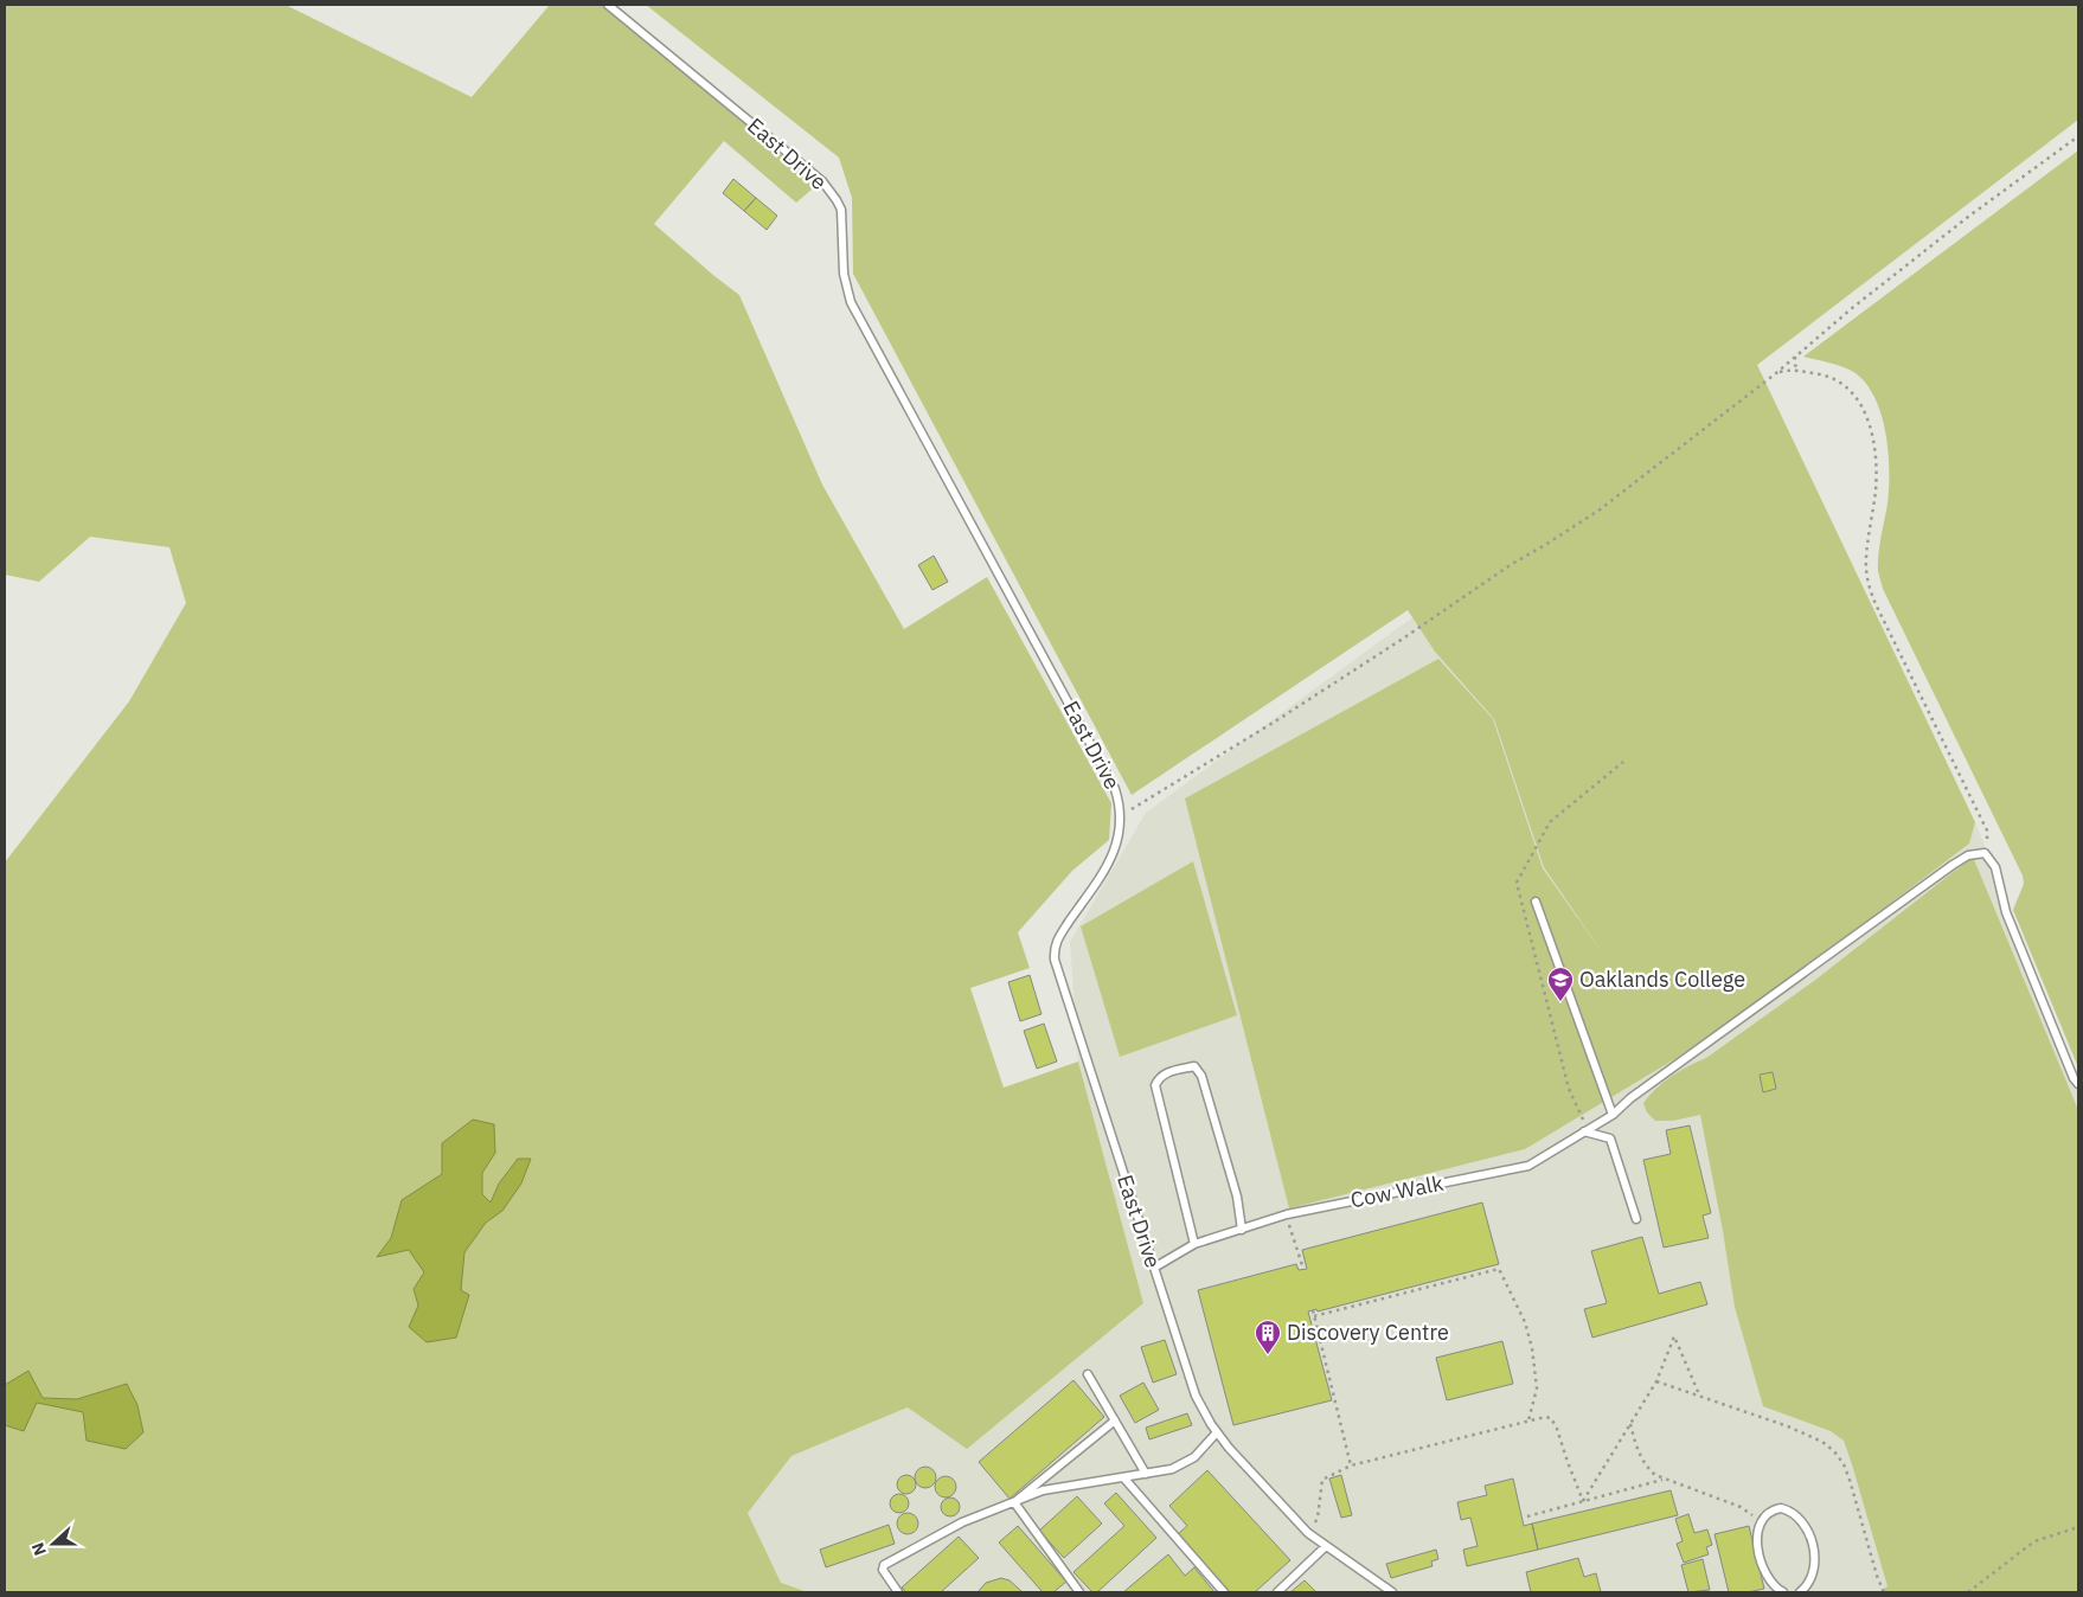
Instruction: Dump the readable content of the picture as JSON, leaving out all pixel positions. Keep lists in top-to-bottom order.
{
  "streets": {
    "lane": ["East Drive", "Cow Walk"]
  },
  "crossings": [
    ["East Drive", "Cow Walk"]
  ],
  "places": {
    "school or university": ["Oaklands College"],
    "building": ["Discovery Centre"]
  },
  "north": "left"
}
